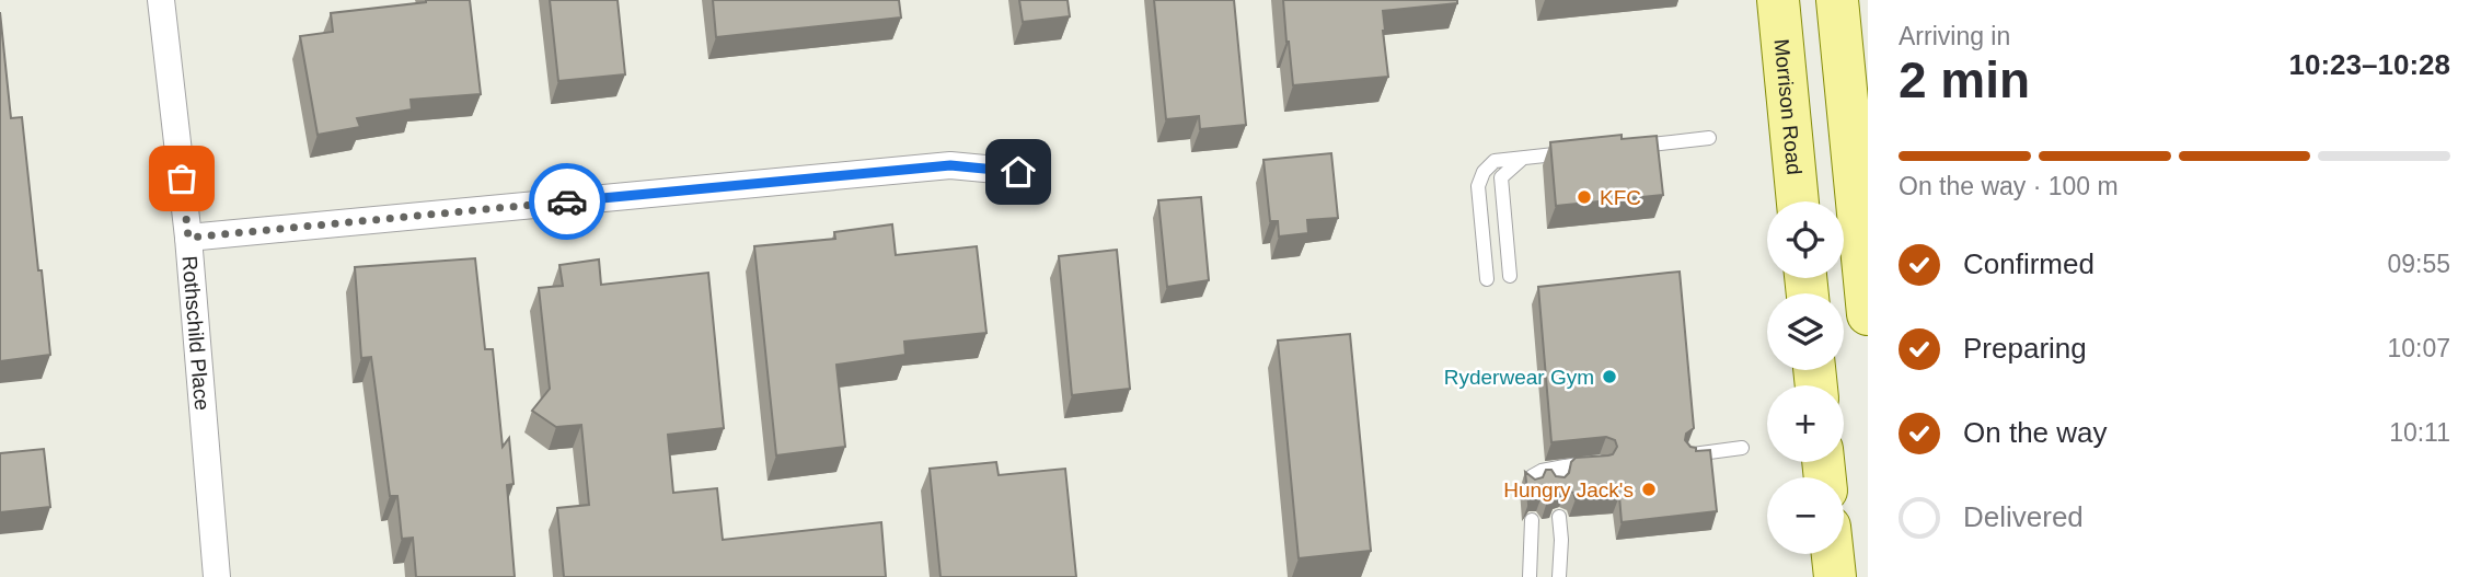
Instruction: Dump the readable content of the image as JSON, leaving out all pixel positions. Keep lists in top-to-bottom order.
{
  "streets": {
    "main road": ["Morrison Road"],
    "street": ["Rothschild Place"]
  },
  "places": ["KFC", "Ryderwear Gym", "Hungry Jack's"],
  "page": {
    "heading": ["2 min", "Arriving in", "10:23–10:28"],
    "bar": "On the way · 100 m",
    "map_buttons": ["+", "−"],
    "list": [
      ["Confirmed", "09:55"],
      ["Preparing", "10:07"],
      ["On the way", "10:11"],
      "Delivered"
    ]
  }
}
